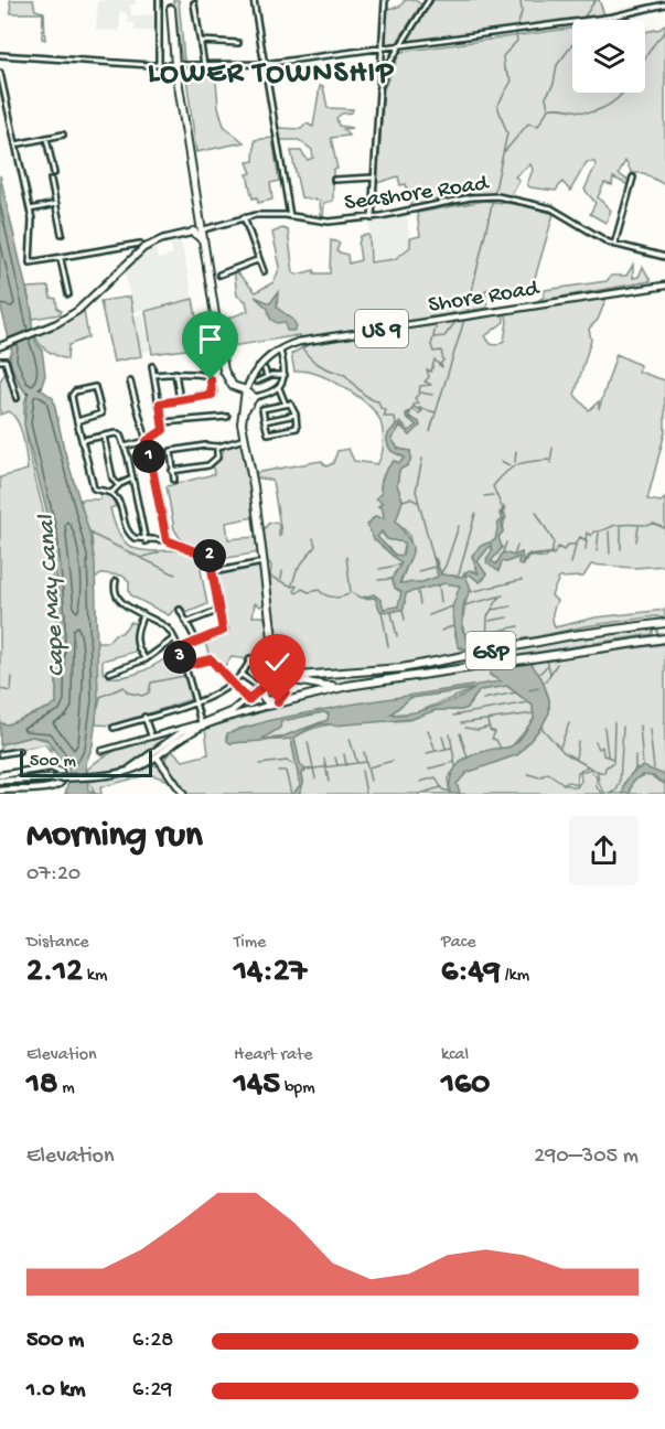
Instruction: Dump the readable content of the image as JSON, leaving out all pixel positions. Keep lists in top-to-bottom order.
{
  "streets": {
    "highway": ["Shore Road", "GSP"],
    "main road": ["Seashore Road", "US 9"]
  },
  "crossings": [
    ["Shore Road", "GSP"]
  ],
  "districts": ["LOWER TOWNSHIP"],
  "water": ["Cape May Canal"],
  "scale_bar": "500 m",
  "page": {
    "pins": ["1", "2", "3"],
    "scale": "500 m",
    "heading": ["Morning run", "07:20"],
    "stats": [
      ["Distance", "2.12 km"],
      ["Time", "14:27"],
      ["Pace", "6:49 /km"],
      ["Elevation", "18 m"],
      ["Heart rate", "145 bpm"],
      ["kcal", "160"]
    ],
    "chart": ["Elevation", "290–305 m"],
    "list": [
      {
        "name": "500 m",
        "note": "6:28"
      },
      {
        "name": "1.0 km",
        "note": "6:29"
      }
    ]
  }
}
